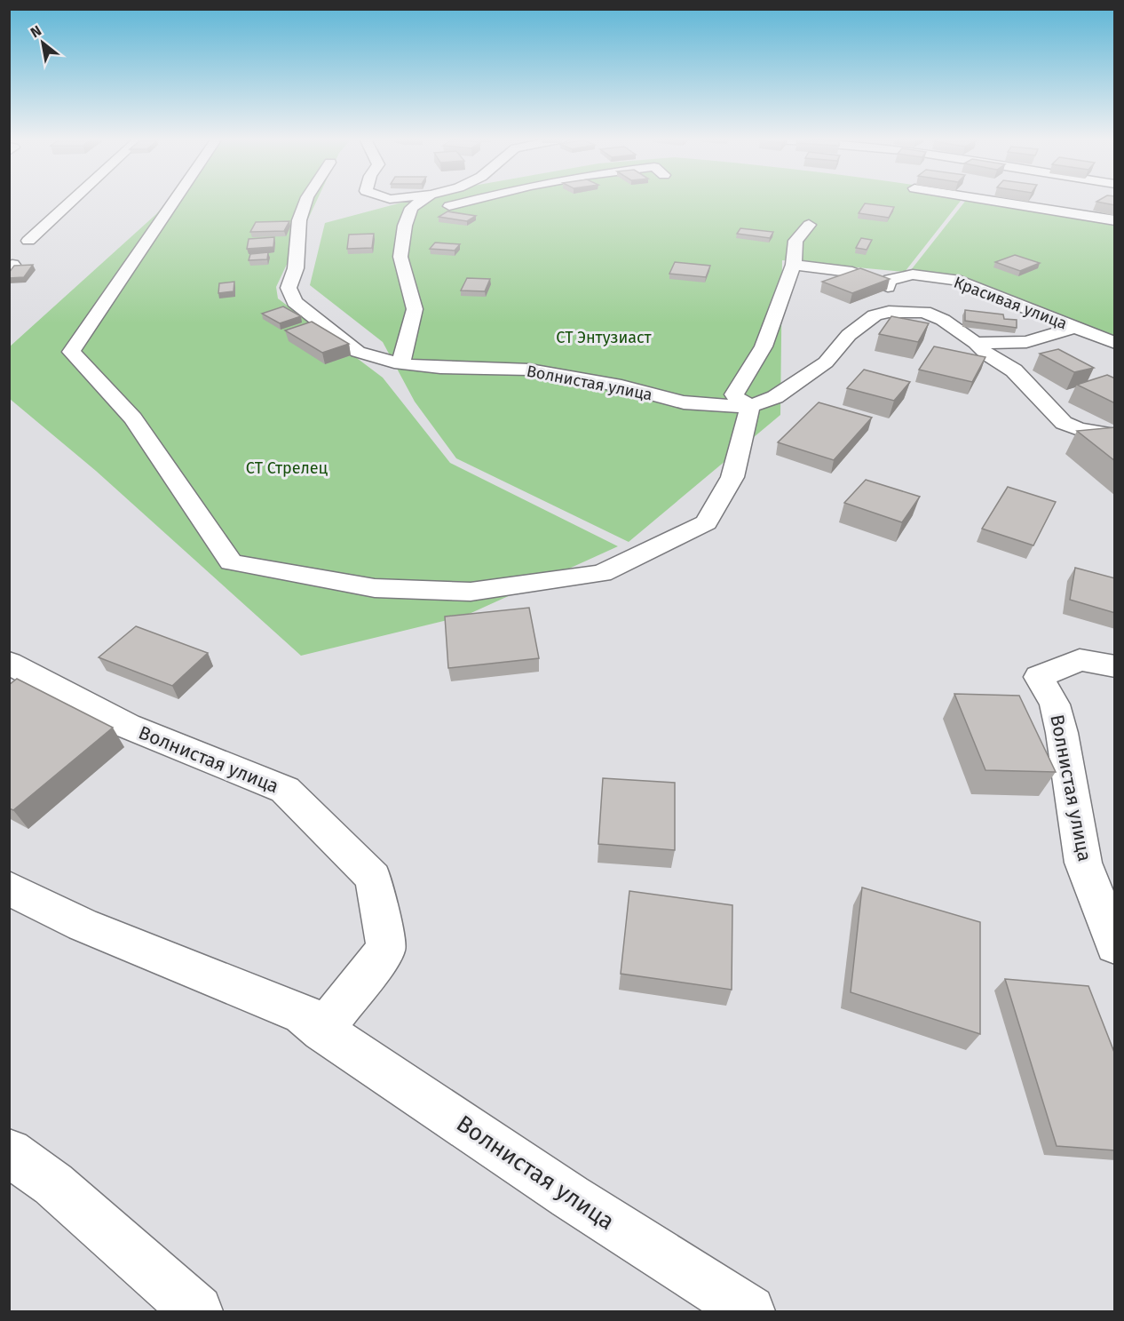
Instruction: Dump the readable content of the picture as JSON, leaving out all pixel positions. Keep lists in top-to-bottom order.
{
  "streets": {
    "street": ["Красивая улица", "Волнистая улица"]
  },
  "crossings": [
    ["Красивая улица", "Волнистая улица"]
  ],
  "parks": ["СТ Энтузиаст", "СТ Стрелец"],
  "north": "top left"
}
